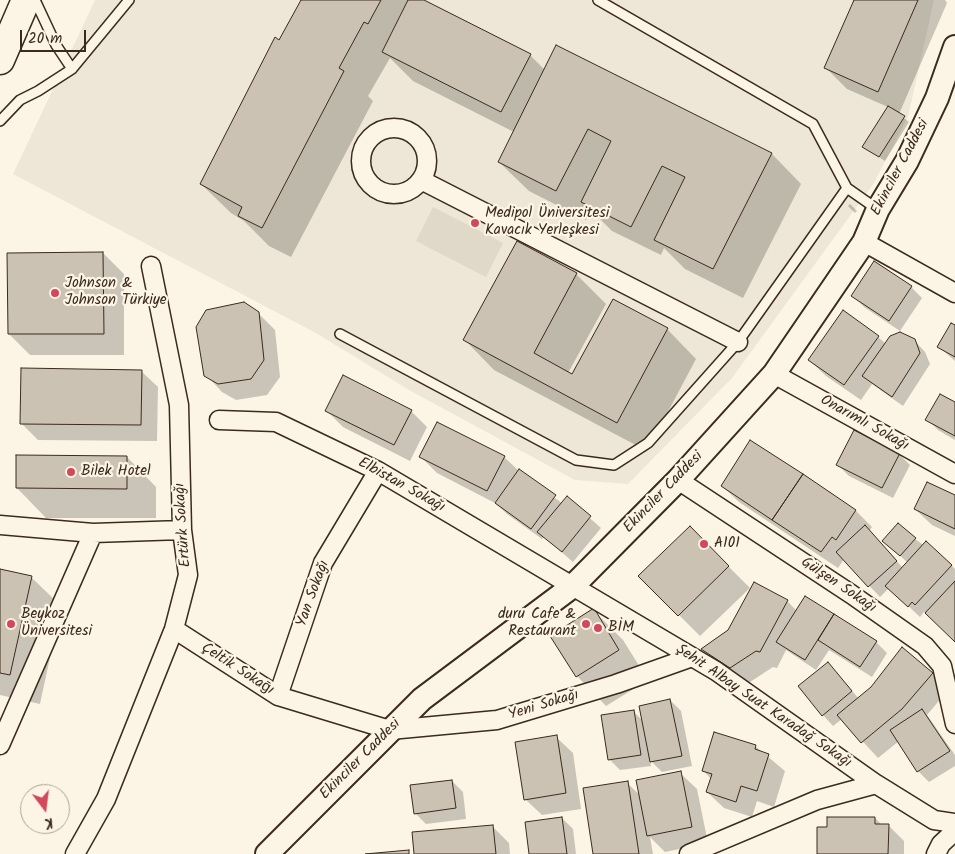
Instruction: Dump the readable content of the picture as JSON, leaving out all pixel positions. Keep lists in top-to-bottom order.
{
  "streets": {
    "street": [
      "Ekinciler Caddesi",
      "Onarımlı Sokağı",
      "Elbistan Sokağı",
      "Ertürk Sokağı",
      "Gülşen Sokağı",
      "Yan Sokağı",
      "Çeltik Sokaḡı",
      "Yeni Sokağı",
      "Şehit Albay Suat Karadağ Sokağı"
    ]
  },
  "crossings": [
    ["Ekinciler Caddesi", "Onarımlı Sokağı"],
    ["Ekinciler Caddesi", "Elbistan Sokağı"],
    ["Ekinciler Caddesi", "Gülşen Sokağı"],
    ["Ekinciler Caddesi", "Çeltik Sokaḡı"],
    ["Ekinciler Caddesi", "Yeni Sokağı"],
    ["Ekinciler Caddesi", "Şehit Albay Suat Karadağ Sokağı"],
    ["Elbistan Sokağı", "Yan Sokağı"],
    ["Elbistan Sokağı", "Şehit Albay Suat Karadağ Sokağı"],
    ["Ertürk Sokağı", "Çeltik Sokaḡı"],
    ["Yan Sokağı", "Çeltik Sokaḡı"],
    ["Çeltik Sokaḡı", "Yeni Sokağı"],
    ["Yeni Sokağı", "Şehit Albay Suat Karadağ Sokağı"]
  ],
  "places": [
    "Medipol Üniversitesi Kavacık Yerleşkesi",
    "Johnson & Johnson Türkiye",
    "Bilek Hotel",
    "A101",
    "Beykoz Üniversitesi",
    "duru Cafe & Restaurant",
    "BİM"
  ],
  "scale_bar": "20 m",
  "north": "bottom"
}
